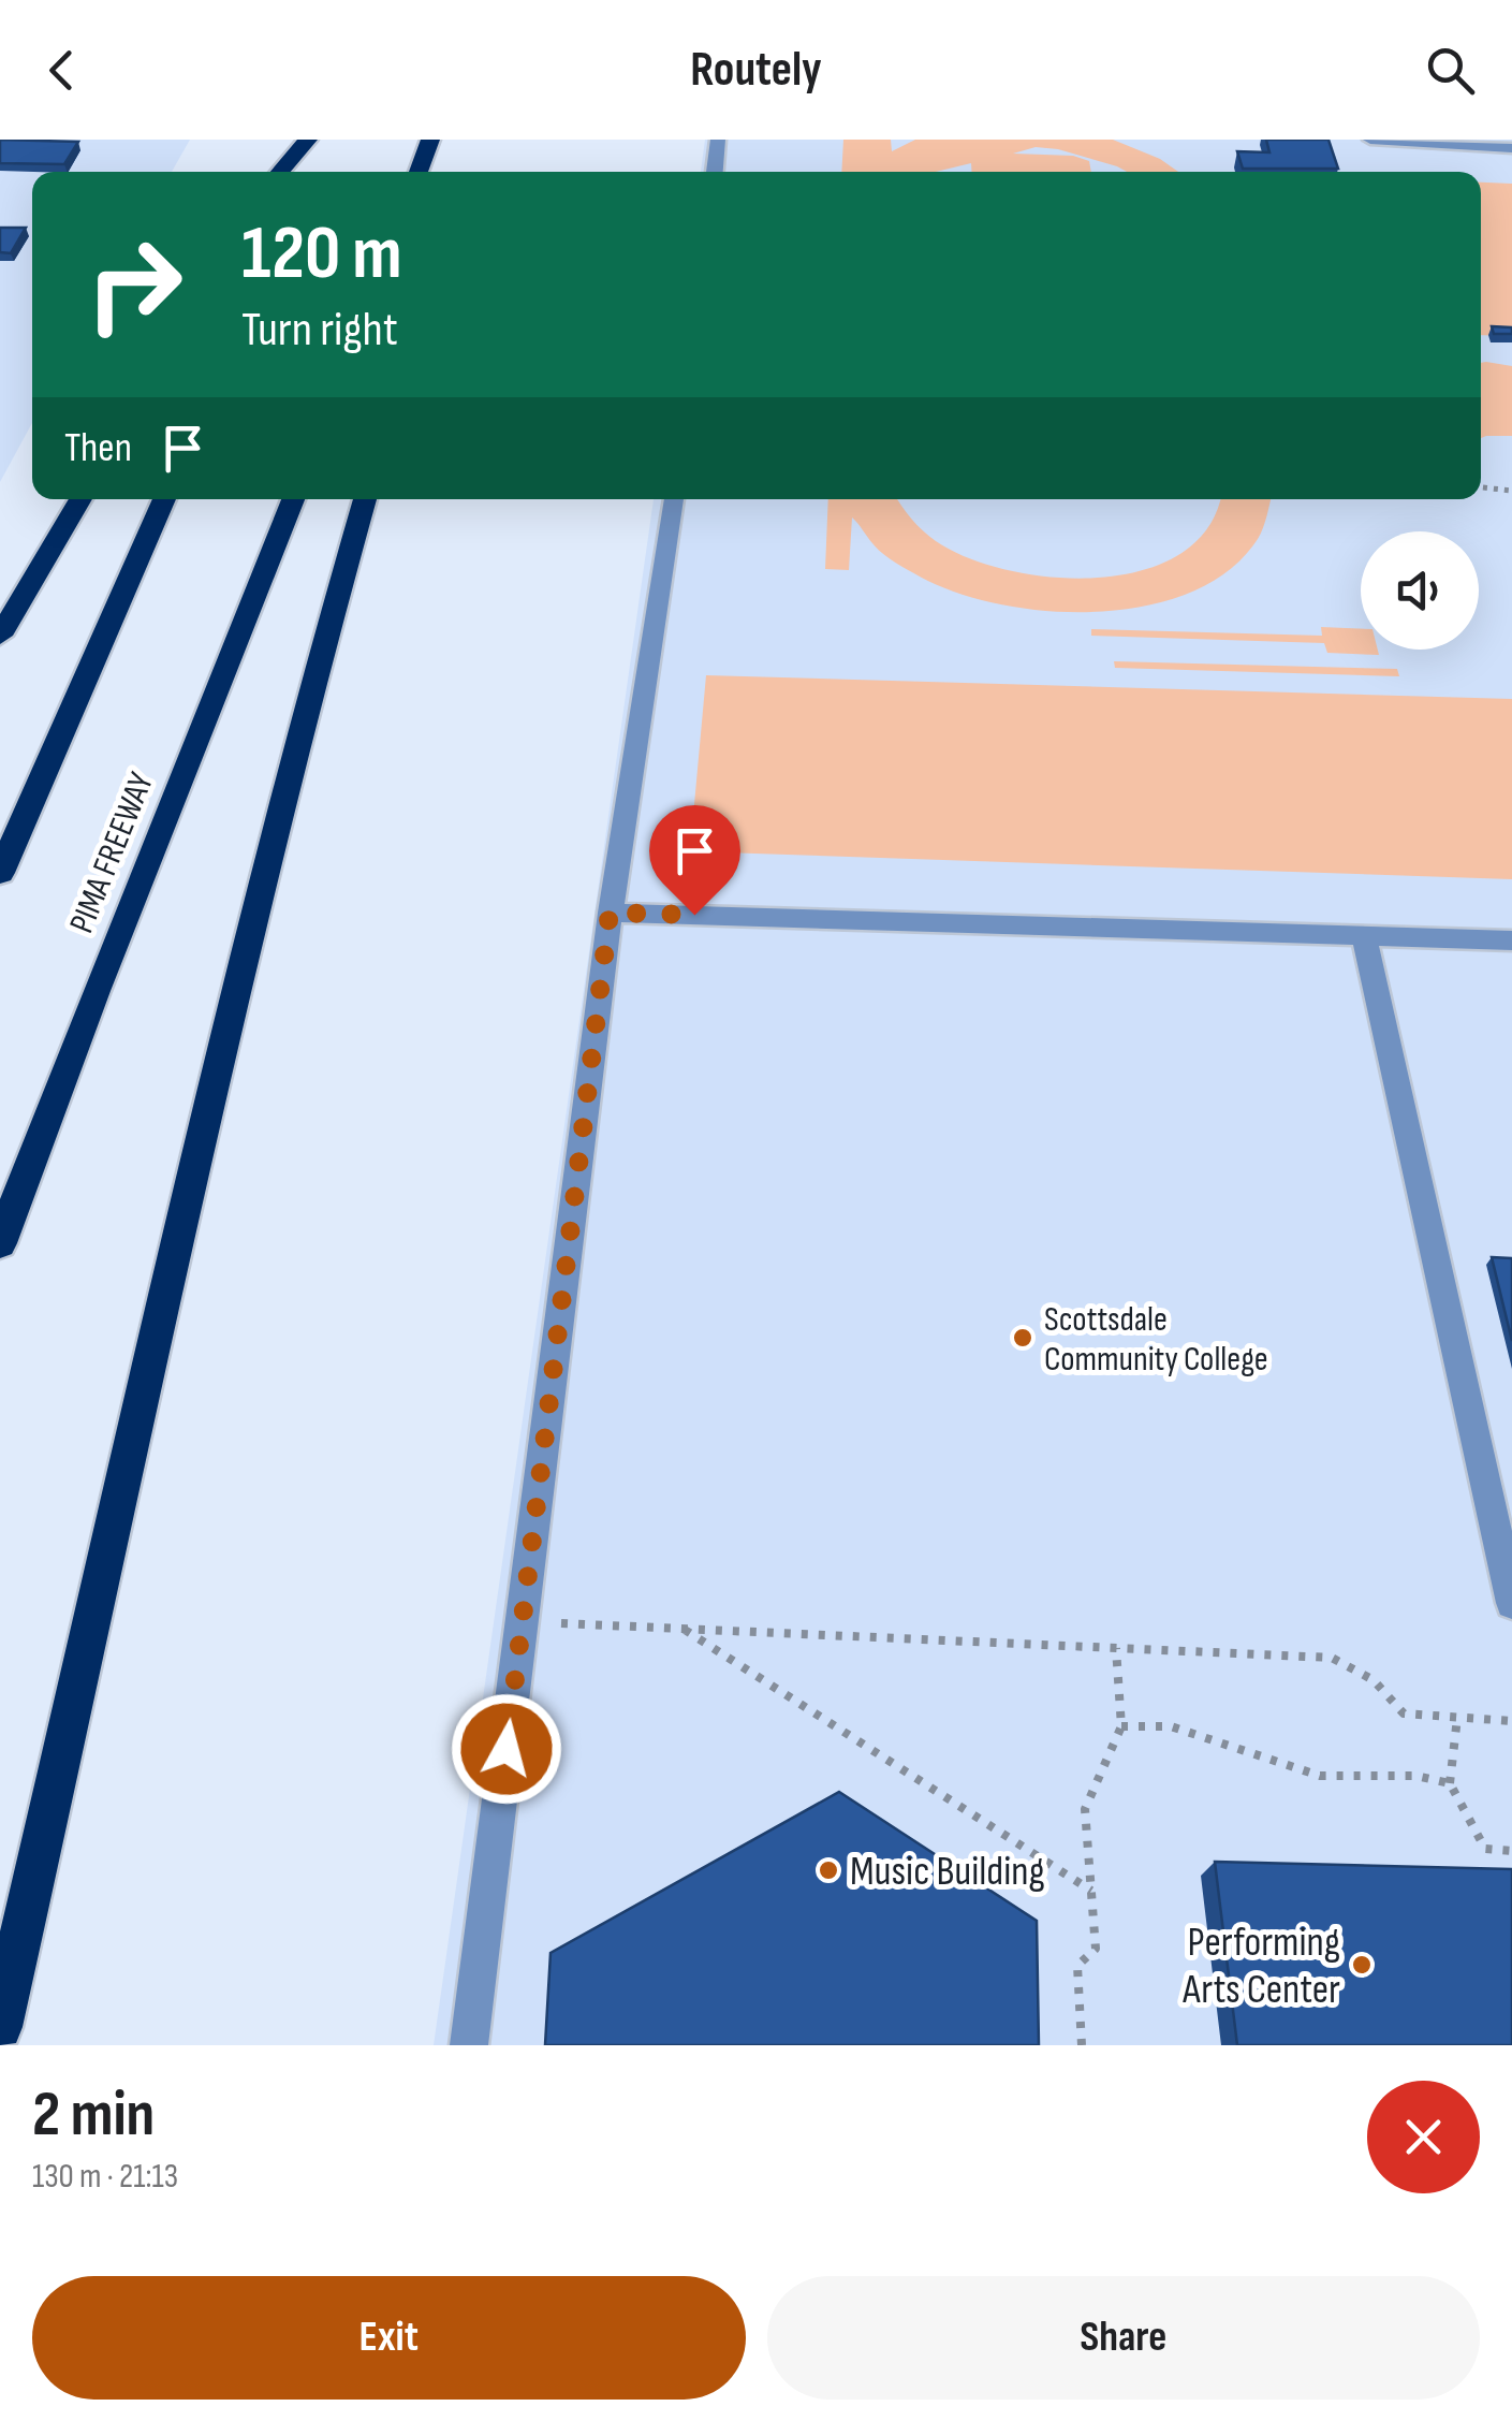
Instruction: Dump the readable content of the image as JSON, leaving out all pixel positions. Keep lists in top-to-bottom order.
{
  "streets": {
    "highway": ["PIMA FREEWAY"]
  },
  "places": ["Scottsdale Community College", "Music Building", "Performing Arts Center"],
  "page": {
    "header": "Routely",
    "turn": ["120 m", "Turn right"],
    "then": "Then",
    "heading": ["2 min", "130 m · 21:13"],
    "buttons": ["Exit", "Share"]
  }
}
